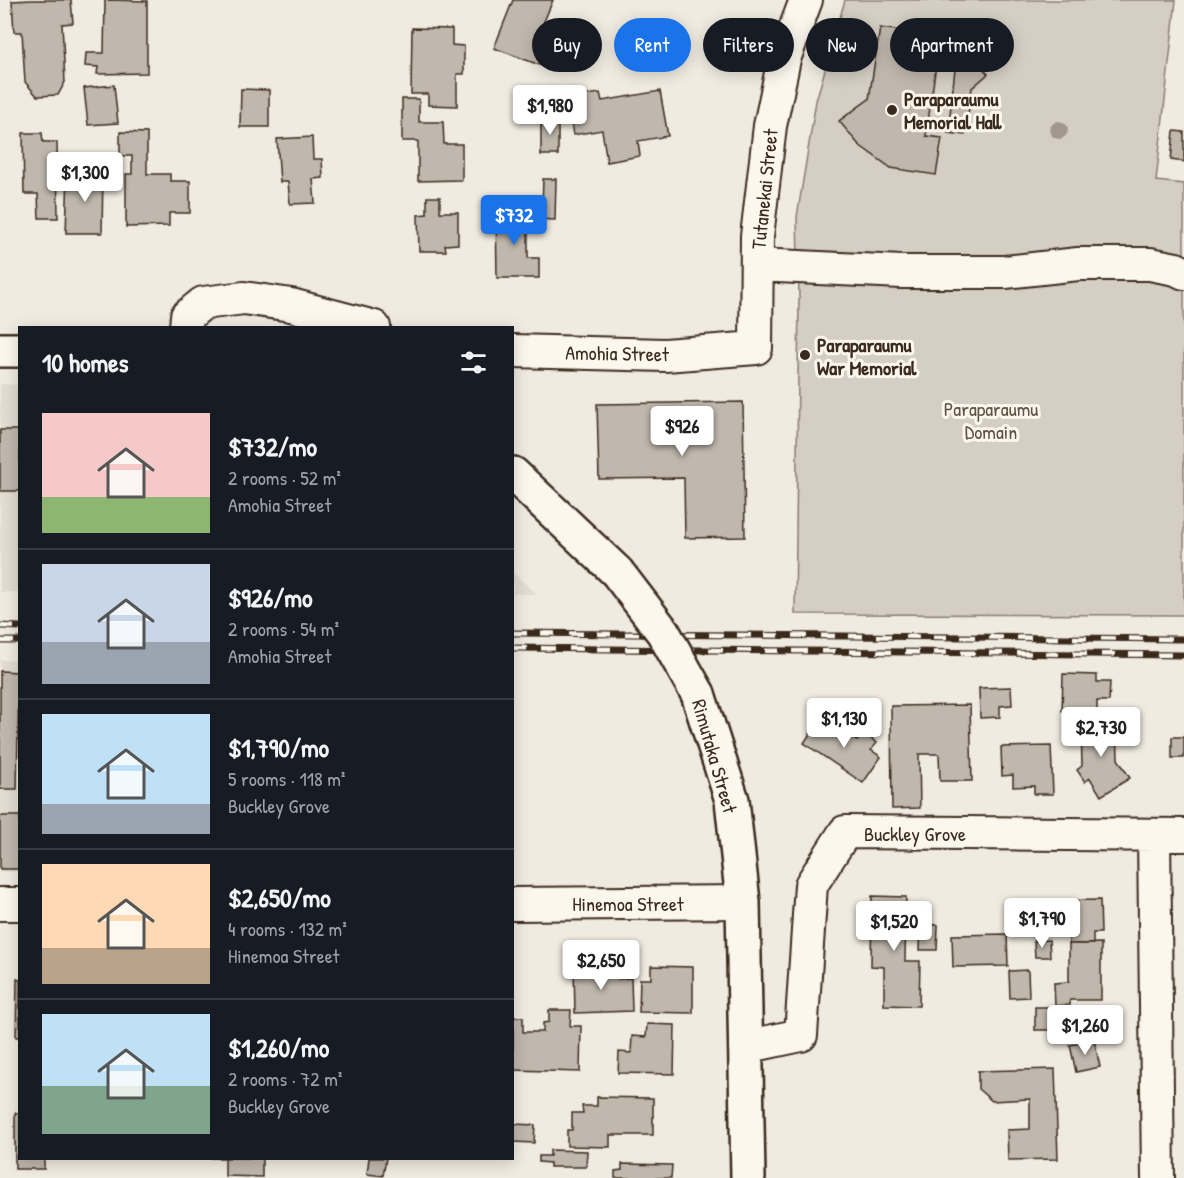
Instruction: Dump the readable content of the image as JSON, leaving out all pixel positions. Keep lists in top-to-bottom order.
{
  "streets": {
    "main road": ["Rimutaka Street"],
    "street": [
      "Tutanekai Street",
      "Amohia Street",
      "Buckley Grove",
      "Hinemoa Street"
    ]
  },
  "crossings": [
    ["Tutanekai Street", "Amohia Street"],
    ["Rimutaka Street", "Buckley Grove"],
    ["Rimutaka Street", "Hinemoa Street"]
  ],
  "parks": ["Paraparaumu Domain"],
  "places": ["Paraparaumu Memorial Hall", "Paraparaumu War Memorial"],
  "page": {
    "chip": [
      "Buy",
      "Rent",
      "Filters",
      "New",
      "Apartment"
    ],
    "price": [
      "$1,980",
      "$1,300",
      "$732",
      "$926",
      "$1,130",
      "$2,730",
      "$1,790",
      "$1,520",
      "$2,650",
      "$1,260"
    ],
    "heading": "10 homes",
    "list": [
      {
        "name": "$732/mo",
        "note": "2 rooms · 52 m² · Amohia Street"
      },
      {
        "name": "$926/mo",
        "note": "2 rooms · 54 m² · Amohia Street"
      },
      {
        "name": "$1,790/mo",
        "note": "5 rooms · 118 m² · Buckley Grove"
      },
      {
        "name": "$2,650/mo",
        "note": "4 rooms · 132 m² · Hinemoa Street"
      },
      {
        "name": "$1,260/mo",
        "note": "2 rooms · 72 m² · Buckley Grove"
      }
    ]
  }
}
